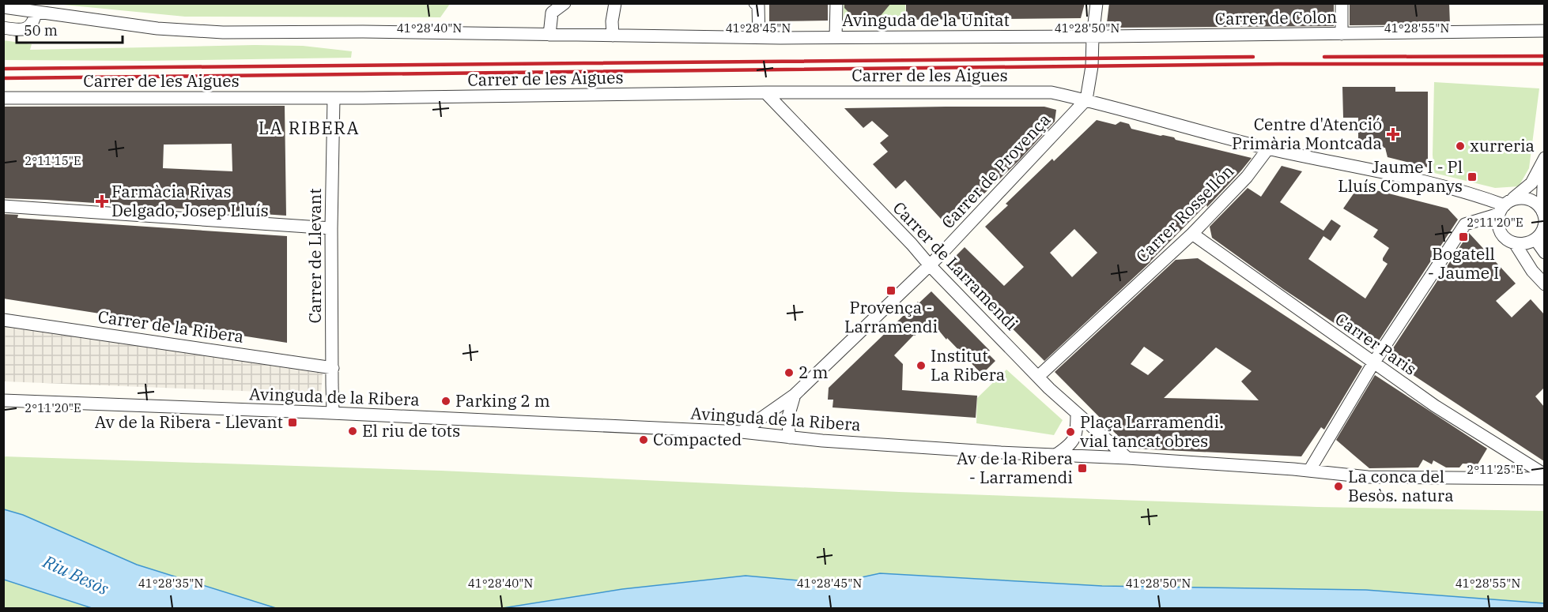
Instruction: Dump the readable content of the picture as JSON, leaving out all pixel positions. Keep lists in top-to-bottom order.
{
  "streets": {
    "street": [
      "Carrer de Colon",
      "Avinguda de la Unitat",
      "Carrer de les Aigues",
      "Carrer de Provença",
      "Carrer Rossellón",
      "Carrer de Llevant",
      "Carrer de Larramendi",
      "Carrer de la Ribera",
      "Carrer Paris",
      "Avinguda de la Ribera"
    ]
  },
  "crossings": [
    ["Carrer de Colon", "Avinguda de la Unitat"],
    ["Carrer de les Aigues", "Carrer de Provença"],
    ["Carrer de les Aigues", "Carrer Rossellón"],
    ["Carrer de les Aigues", "Carrer de Llevant"],
    ["Carrer de les Aigues", "Carrer de Larramendi"],
    ["Carrer de Provença", "Carrer de Larramendi"],
    ["Carrer de Provença", "Avinguda de la Ribera"],
    ["Carrer Rossellón", "Carrer de Larramendi"],
    ["Carrer Rossellón", "Carrer Paris"],
    ["Carrer de Llevant", "Carrer de la Ribera"],
    ["Carrer de Llevant", "Avinguda de la Ribera"],
    ["Carrer de Larramendi", "Avinguda de la Ribera"]
  ],
  "districts": ["LA RIBERA"],
  "water": ["Riu Besòs"],
  "places": {
    "health": ["Centre d'Atenció Primària Montcada", "Farmàcia Rivas Delgado, Josep Lluís"],
    "other": [
      "xurreria",
      "Institut La Ribera",
      "2 m",
      "Parking 2 m",
      "El riu de tots",
      "Plaça Larramendi. vial tancat obres",
      "Compacted",
      "La conca del Besòs. natura"
    ],
    "transit": [
      "Jaume I - Pl Lluís Companys",
      "Bogatell - Jaume I",
      "Provença - Larramendi",
      "Av de la Ribera - Llevant",
      "Av de la Ribera - Larramendi"
    ]
  },
  "scale_bar": "50 m",
  "coordinates": [
    "41°28'40\"N",
    "41°28'45\"N",
    "41°28'50\"N",
    "41°28'55\"N",
    "2°11'15\"E",
    "2°11'20\"E",
    "2°11'25\"E",
    "41°28'35\"N"
  ]
}
